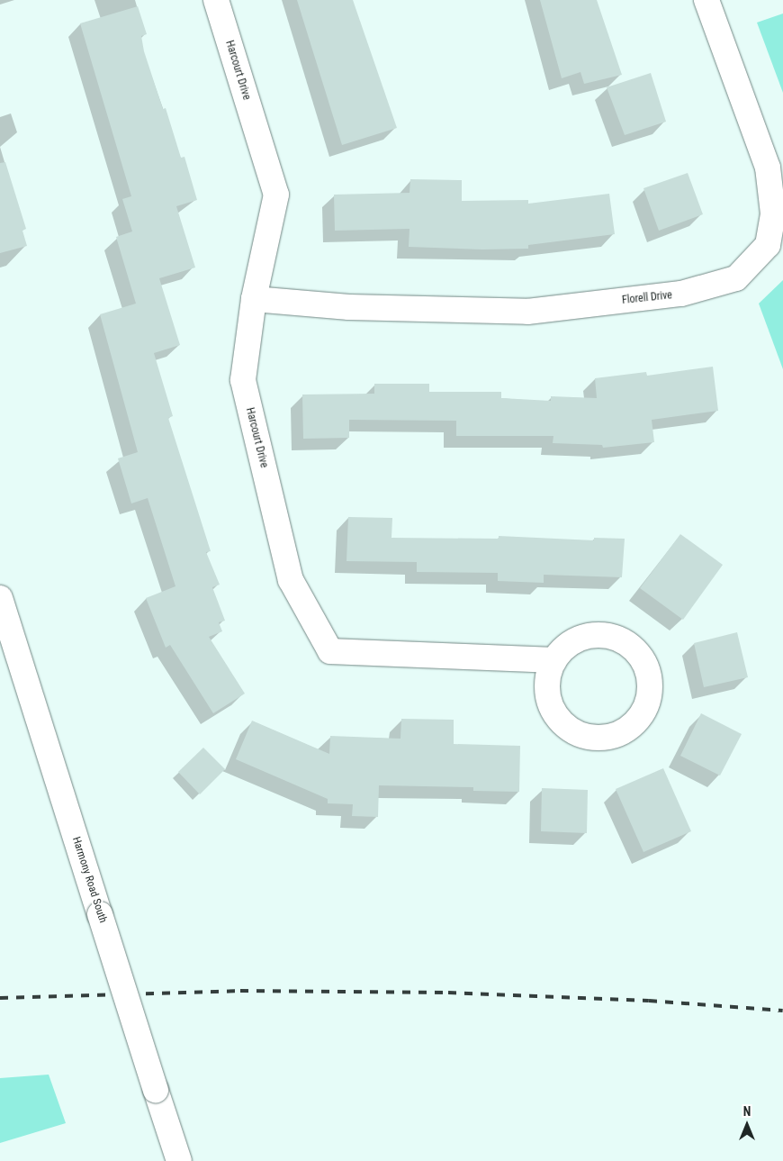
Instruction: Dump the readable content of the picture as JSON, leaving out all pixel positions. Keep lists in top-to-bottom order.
{
  "streets": {
    "street": ["Harcourt Drive", "Florell Drive", "Harmony Road South"]
  },
  "crossings": [
    ["Harcourt Drive", "Florell Drive"]
  ],
  "north": "top"
}
